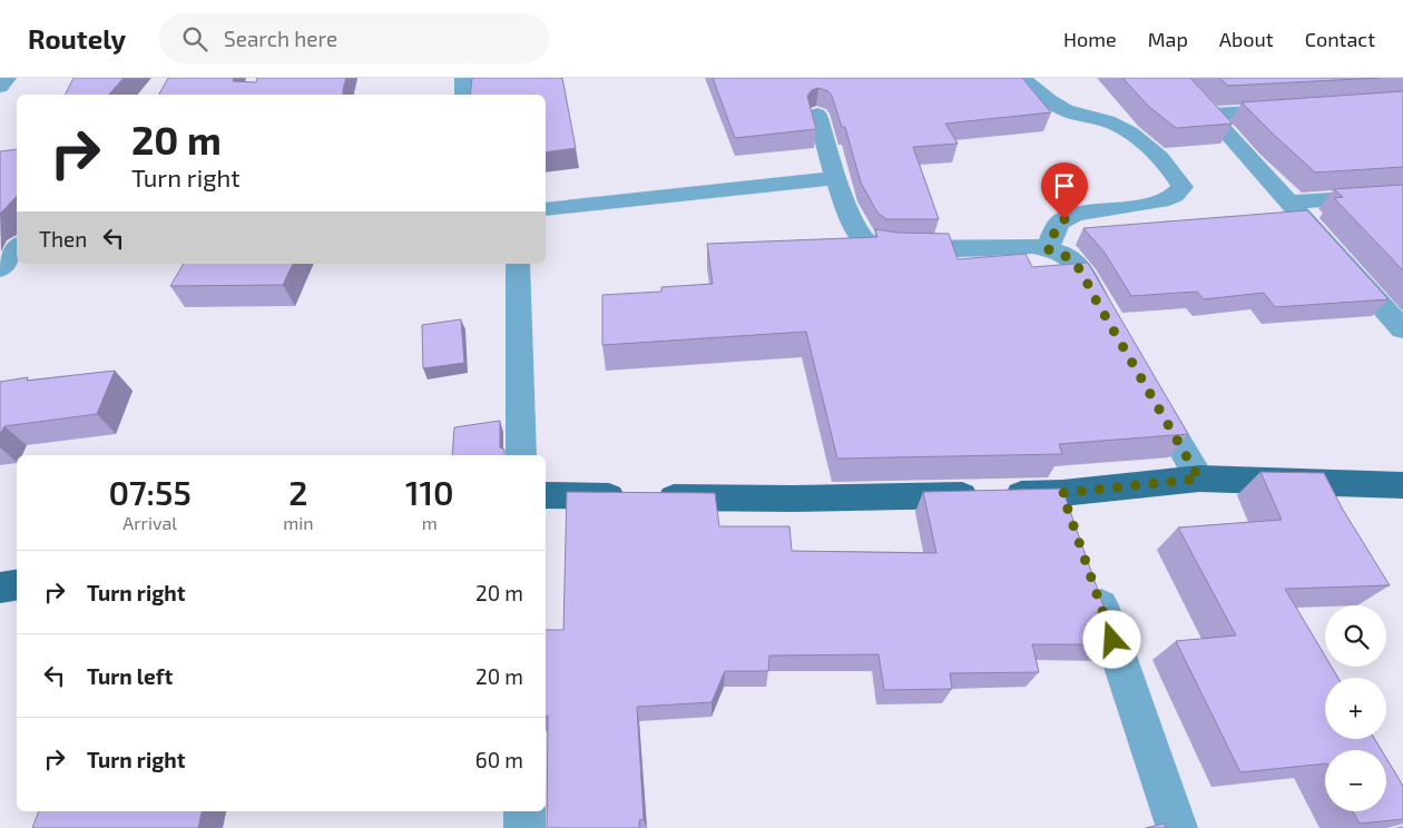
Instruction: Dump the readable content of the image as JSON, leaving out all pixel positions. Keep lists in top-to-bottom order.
{
  "page": {
    "header": "Routely",
    "search": "Search here",
    "nav": [
      "Home",
      "Map",
      "About",
      "Contact"
    ],
    "turn": ["20 m", "Turn right"],
    "then": "Then",
    "eta": [
      "07:55",
      "Arrival",
      "2",
      "min",
      "110",
      "m"
    ],
    "list": [
      {
        "name": "Turn right",
        "value": "20 m"
      },
      {
        "name": "Turn left",
        "value": "20 m"
      },
      {
        "name": "Turn right",
        "value": "60 m"
      }
    ],
    "map_buttons": ["+", "−"]
  }
}
